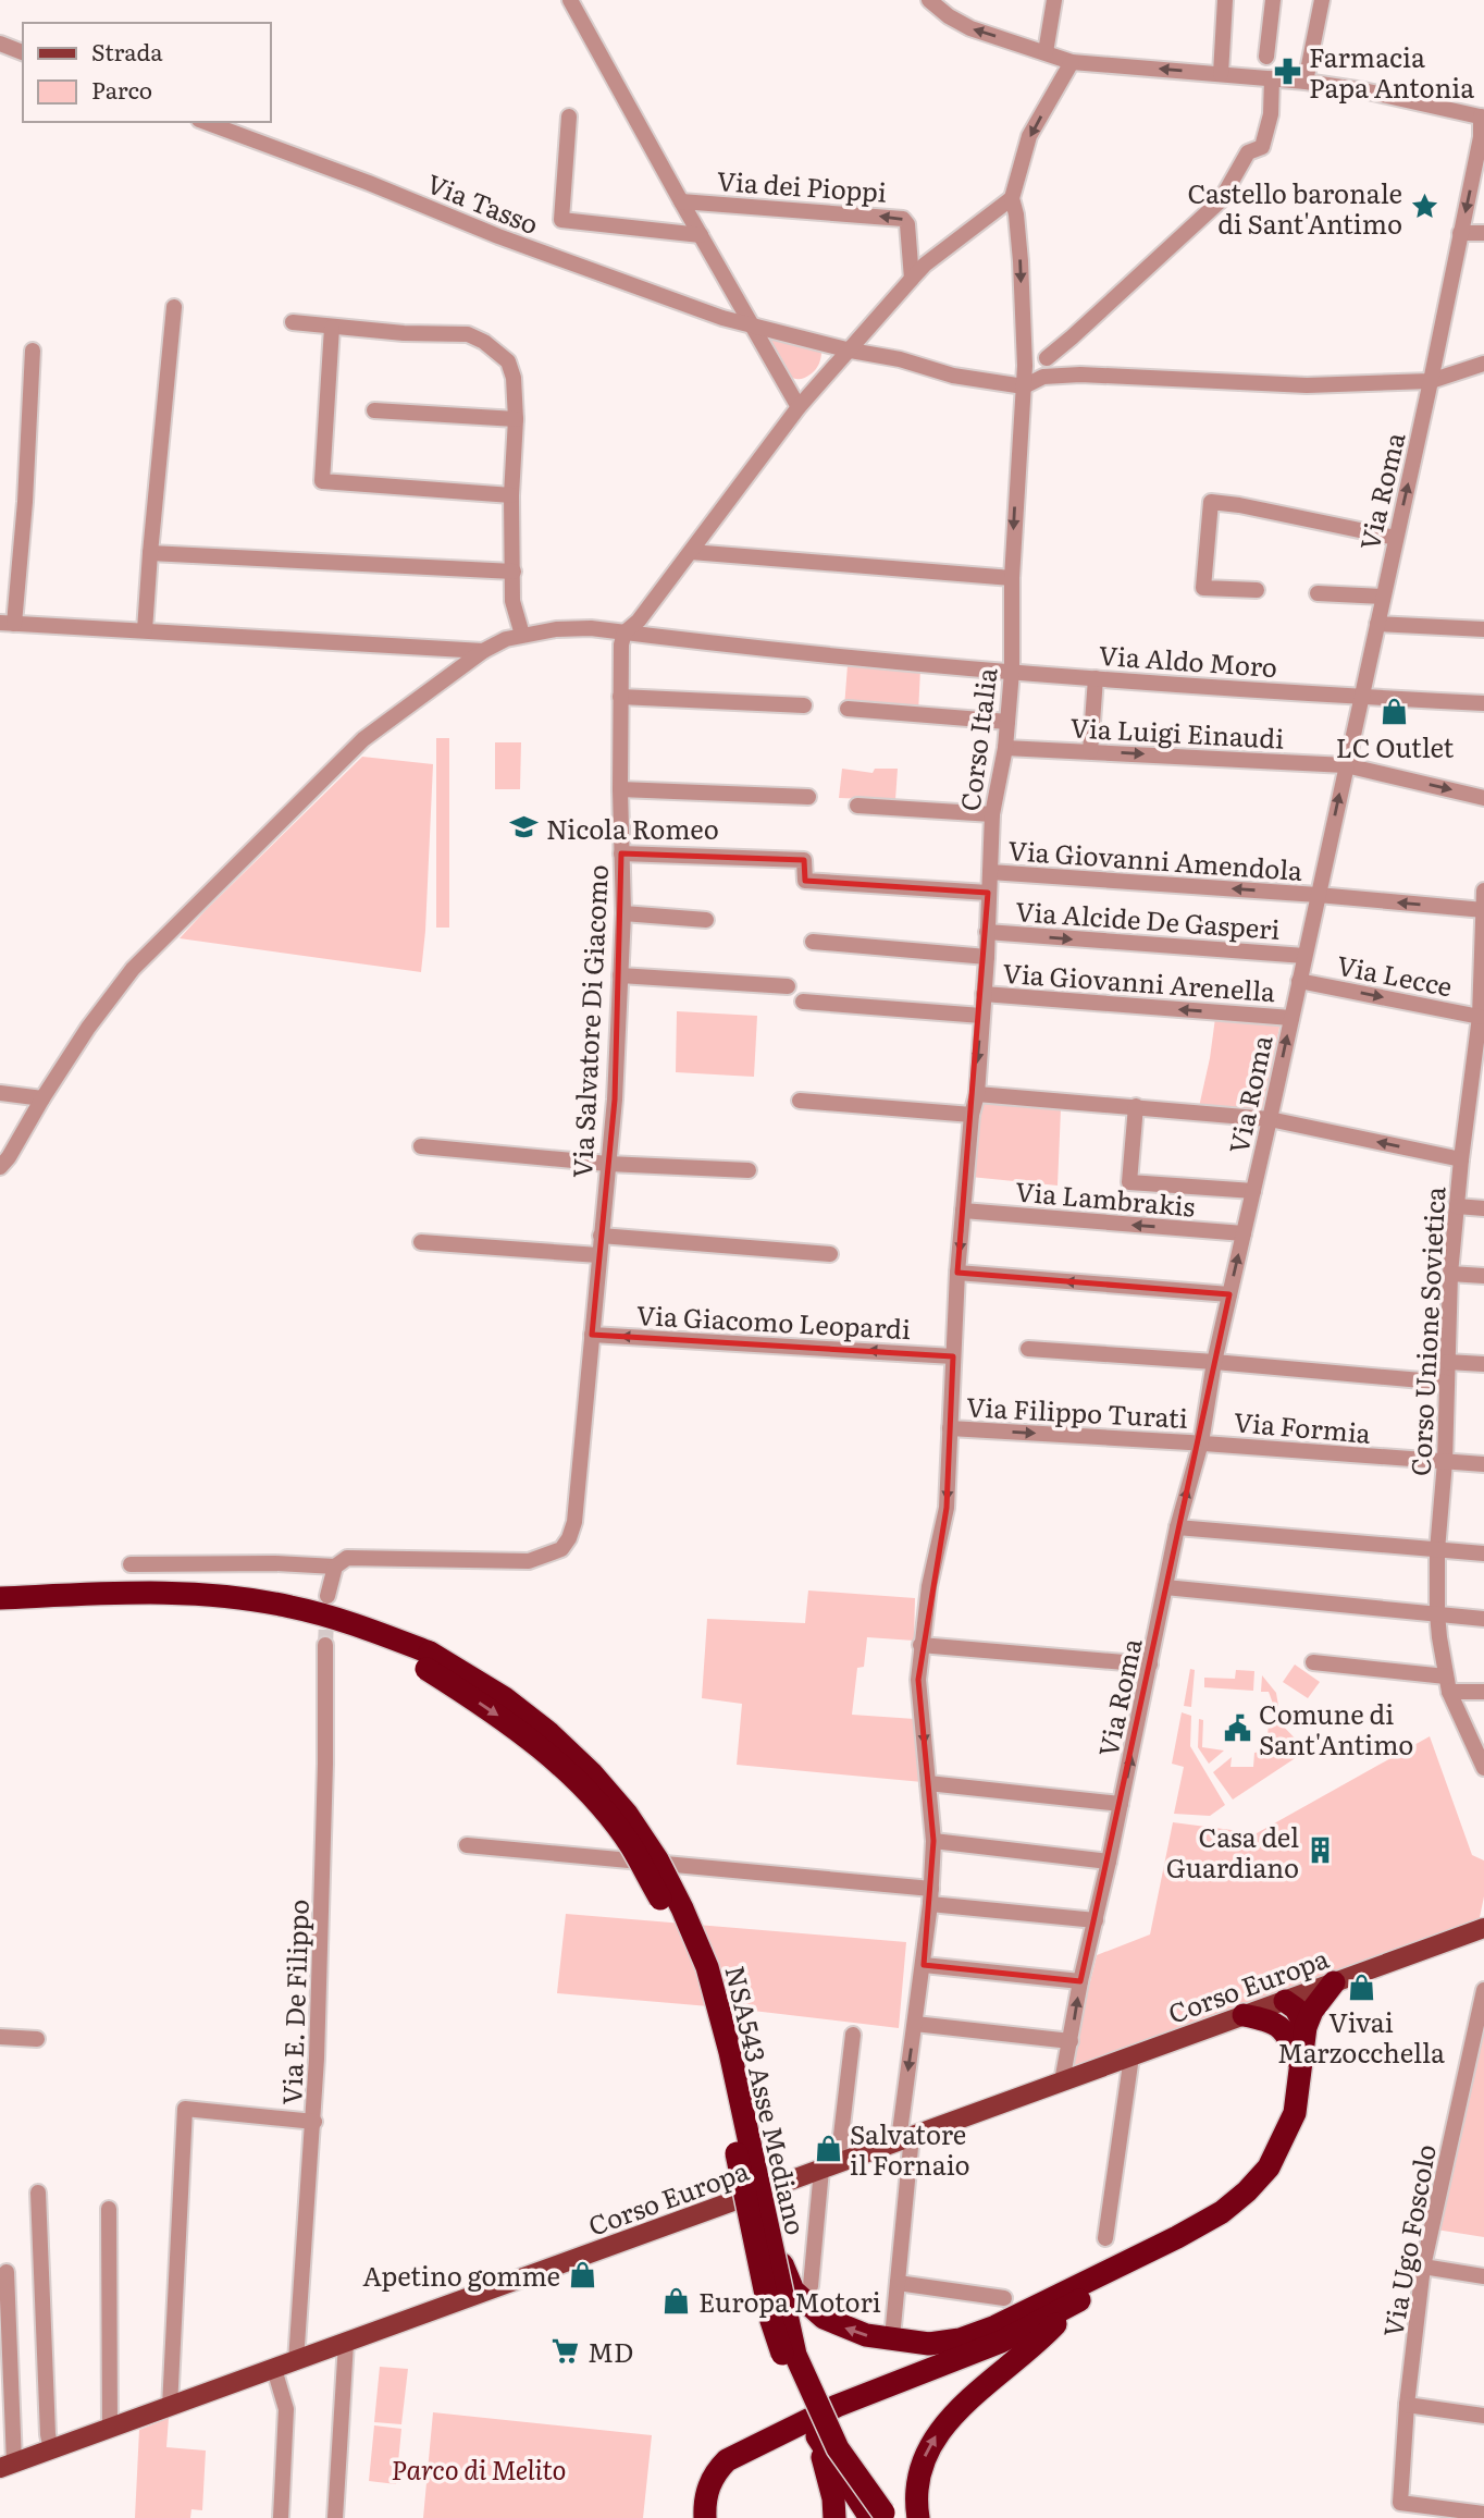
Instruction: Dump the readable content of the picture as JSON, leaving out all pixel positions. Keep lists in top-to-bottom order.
{
  "streets": {
    "highway": ["NSA543 Asse Mediano"],
    "main road": ["Corso Europa"],
    "street": [
      "Via dei Pioppi",
      "Via Tasso",
      "Via Roma",
      "Via Aldo Moro",
      "Via Luigi Einaudi",
      "Corso Italia",
      "Via Giovanni Amendola",
      "Via Alcide De Gasperi",
      "Via Lecce",
      "Via Giovanni Arenella",
      "Via Salvatore Di Giacomo",
      "Via Lambrakis",
      "Via Giacomo Leopardi",
      "Corso Unione Sovietica",
      "Via Filippo Turati",
      "Via Formia",
      "Via E. De Filippo",
      "Via Ugo Foscolo"
    ]
  },
  "crossings": [
    ["Via Tasso", "Corso Italia"],
    ["Via Roma", "Via Aldo Moro"],
    ["Via Roma", "Via Luigi Einaudi"],
    ["Via Roma", "Via Giovanni Amendola"],
    ["Via Roma", "Via Alcide De Gasperi"],
    ["Via Roma", "Via Lecce"],
    ["Via Roma", "Via Giovanni Arenella"],
    ["Via Roma", "Via Lambrakis"],
    ["Via Roma", "Via Filippo Turati"],
    ["Via Roma", "Via Formia"],
    ["Via Roma", "Corso Europa"],
    ["Via Aldo Moro", "Corso Italia"],
    ["Via Aldo Moro", "Via Salvatore Di Giacomo"],
    ["Via Luigi Einaudi", "Corso Italia"],
    ["Corso Italia", "Via Giovanni Amendola"],
    ["Corso Italia", "Via Alcide De Gasperi"],
    ["Corso Italia", "Via Giovanni Arenella"],
    ["Corso Italia", "Via Lambrakis"],
    ["Corso Italia", "Via Giacomo Leopardi"],
    ["Corso Italia", "Via Filippo Turati"],
    ["Corso Italia", "Corso Europa"],
    ["Via Giovanni Amendola", "Corso Unione Sovietica"],
    ["Via Lecce", "Corso Unione Sovietica"],
    ["Via Salvatore Di Giacomo", "Via Giacomo Leopardi"],
    ["Corso Unione Sovietica", "Via Formia"],
    ["Via Filippo Turati", "Via Formia"],
    ["Corso Europa", "Via E. De Filippo"]
  ],
  "one_way": [
    "Via dei Pioppi",
    "Via Luigi Einaudi",
    "Corso Italia",
    "Via Giovanni Amendola",
    "Via Alcide De Gasperi",
    "Via Lecce"
  ],
  "parks": ["Parco di Melito"],
  "places": {
    "pharmacy": ["Farmacia Papa Antonia"],
    "place": ["Castello baronale di Sant'Antimo"],
    "shop": [
      "LC Outlet",
      "Vivai Marzocchella",
      "Salvatore il Fornaio",
      "Apetino gomme",
      "Europa Motori"
    ],
    "school or university": ["Nicola Romeo"],
    "public building": ["Comune di Sant'Antimo"],
    "building": ["Casa del Guardiano"],
    "supermarket": ["MD"]
  },
  "legend": ["Strada", "Parco"]
}
